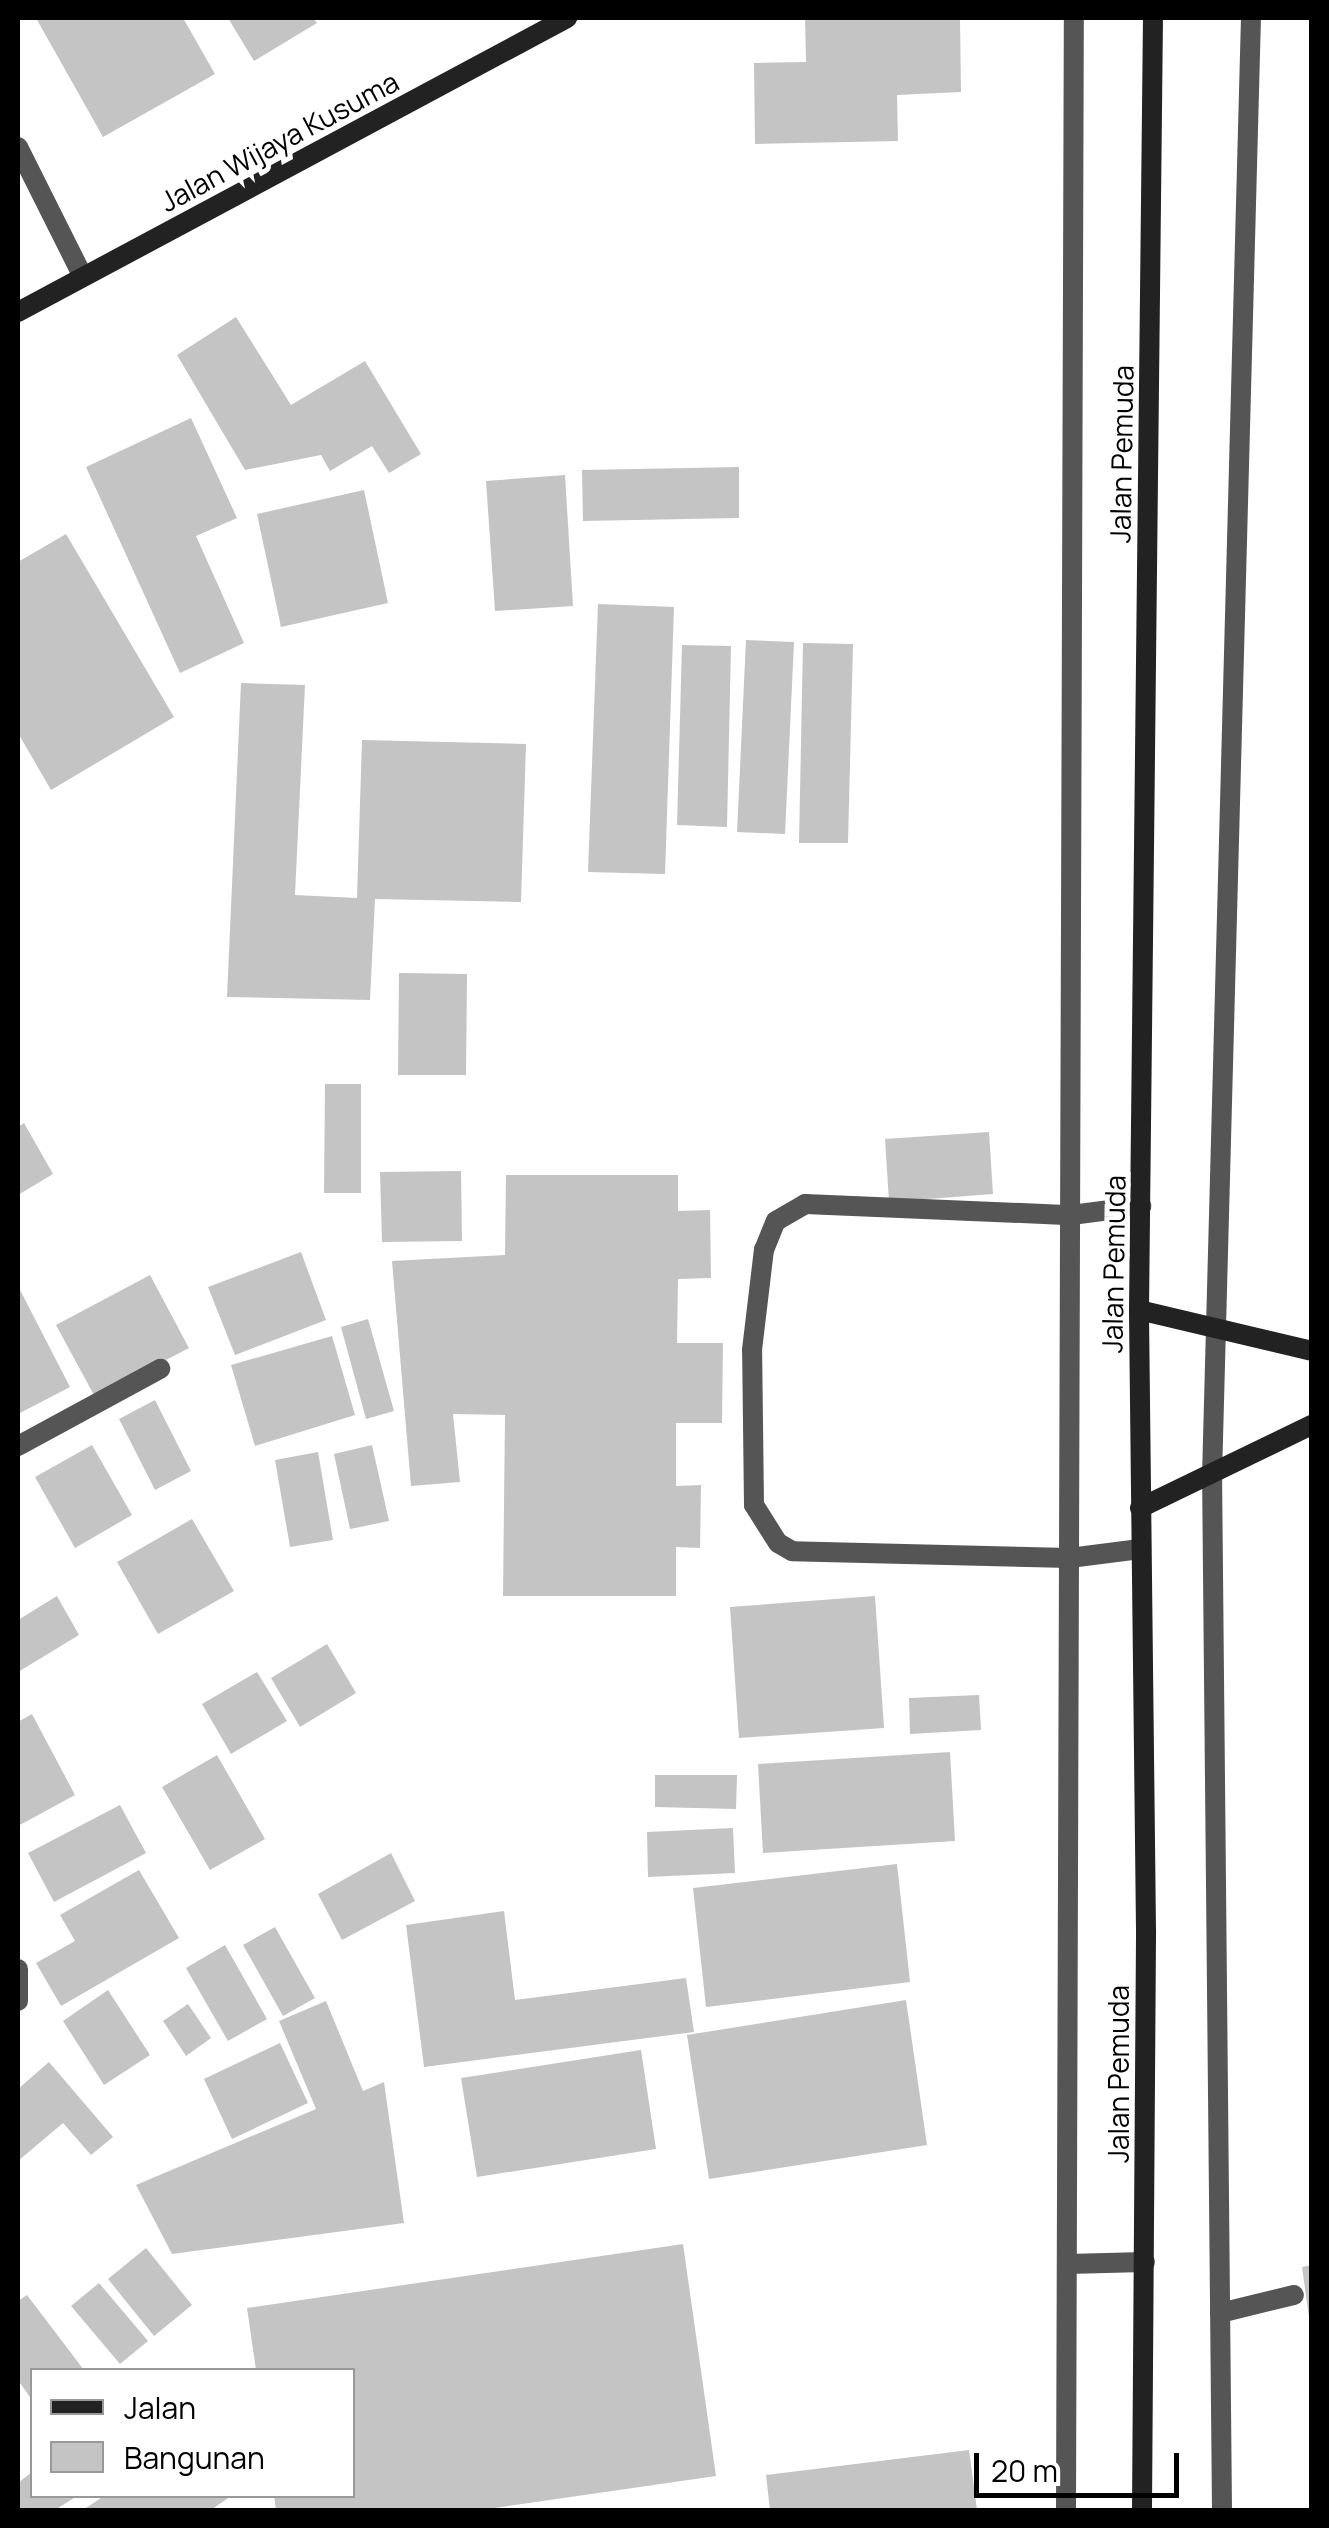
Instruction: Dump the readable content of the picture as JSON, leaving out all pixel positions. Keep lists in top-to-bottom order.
{
  "streets": {
    "main road": ["Jalan Wijaya Kusuma", "Jalan Pemuda"]
  },
  "legend": ["Jalan", "Bangunan"],
  "scale_bar": "20 m"
}
